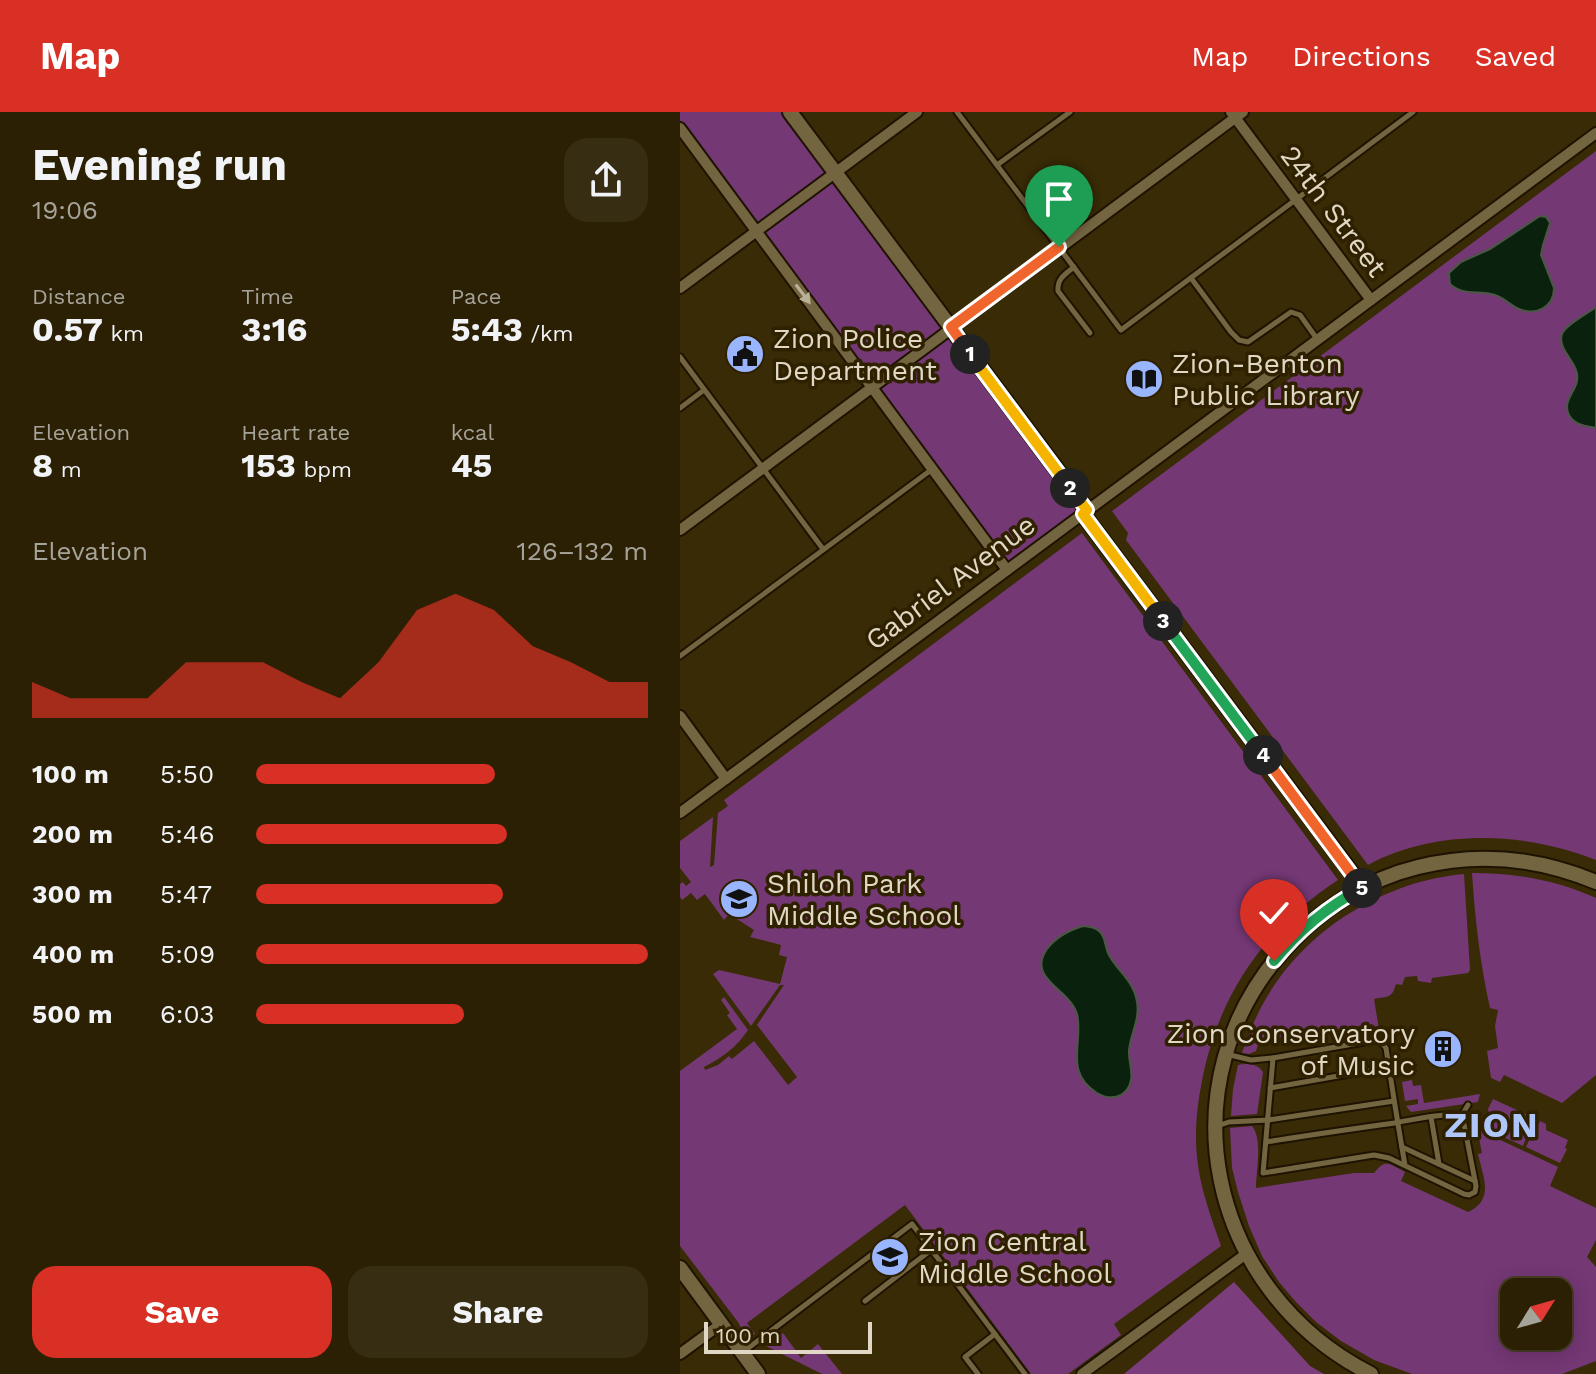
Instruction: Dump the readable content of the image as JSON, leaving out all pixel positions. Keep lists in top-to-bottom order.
{
  "streets": {
    "street": ["24th Street", "Gabriel Avenue"]
  },
  "crossings": [
    ["24th Street", "Gabriel Avenue"]
  ],
  "districts": ["ZION"],
  "places": {
    "public building": ["Zion Police Department"],
    "library": ["Zion-Benton Public Library"],
    "school or university": ["Shiloh Park Middle School", "Zion Central Middle School"],
    "building": ["Zion Conservatory of Music"]
  },
  "scale_bar": "100 m",
  "north": "top right",
  "page": {
    "header": "Map",
    "nav": ["Map", "Directions", "Saved"],
    "heading": ["Evening run", "19:06"],
    "stats": [
      ["Distance", "0.57 km"],
      ["Time", "3:16"],
      ["Pace", "5:43 /km"],
      ["Elevation", "8 m"],
      ["Heart rate", "153 bpm"],
      ["kcal", "45"]
    ],
    "pins": [
      "1",
      "2",
      "3",
      "4",
      "5"
    ],
    "chart": ["Elevation", "126–132 m"],
    "list": [
      {
        "name": "100 m",
        "note": "5:50"
      },
      {
        "name": "200 m",
        "note": "5:46"
      },
      {
        "name": "300 m",
        "note": "5:47"
      },
      {
        "name": "400 m",
        "note": "5:09"
      },
      {
        "name": "500 m",
        "note": "6:03"
      }
    ],
    "buttons": ["Save", "Share"],
    "scale": "100 m"
  }
}
